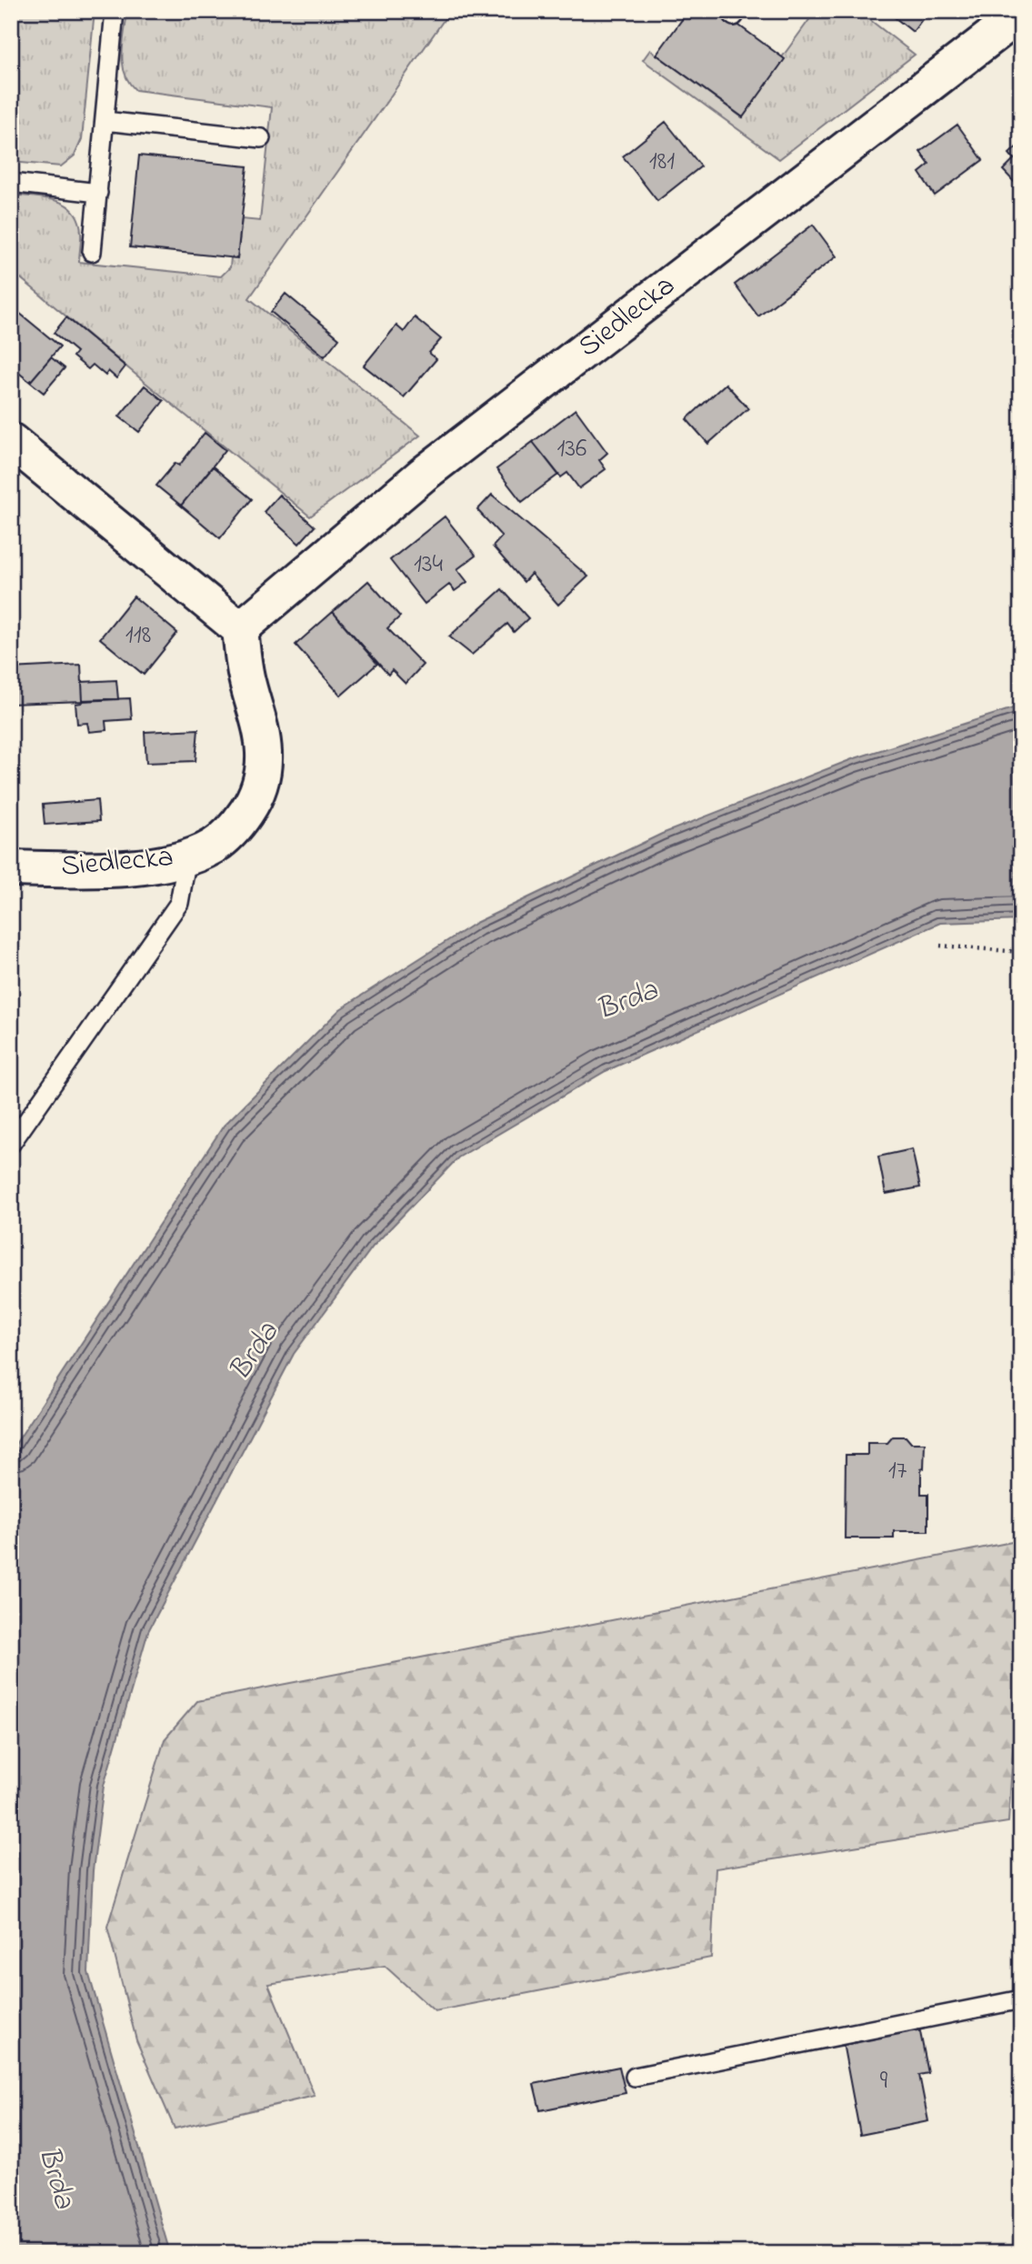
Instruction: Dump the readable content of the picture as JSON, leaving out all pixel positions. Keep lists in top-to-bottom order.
{
  "streets": {
    "street": ["Siedlecka"]
  },
  "water": ["Brda"],
  "house_numbers": [
    "181",
    "136",
    "134",
    "118",
    "17",
    "9"
  ]
}
